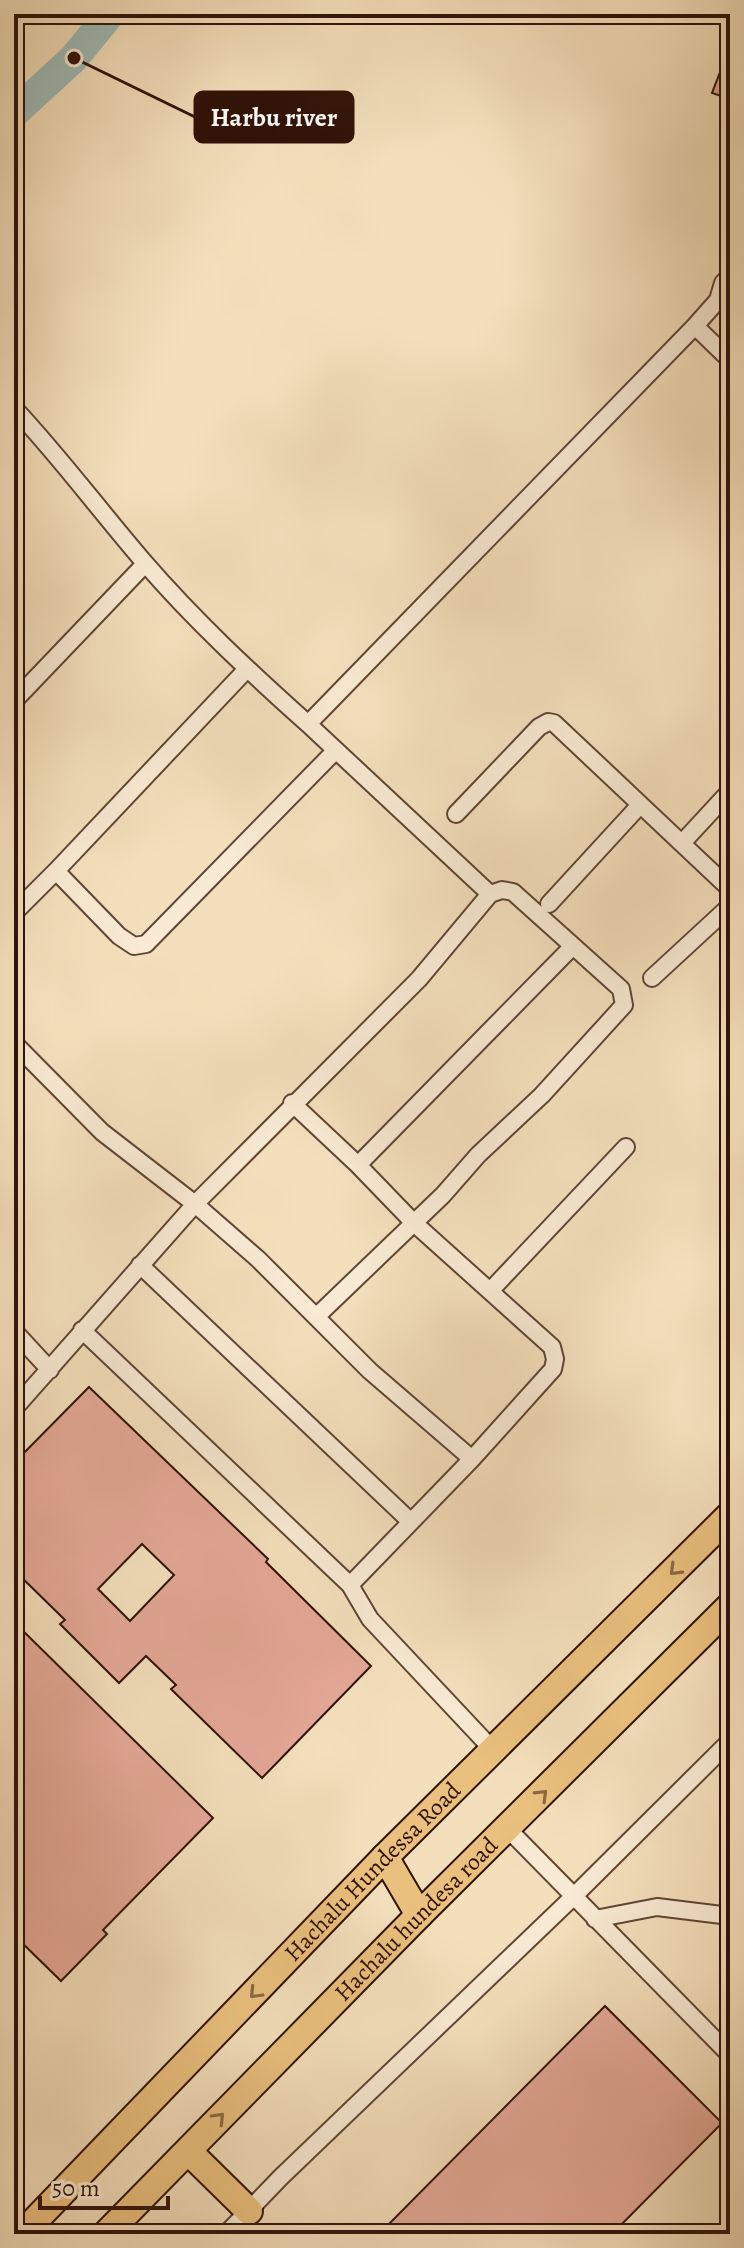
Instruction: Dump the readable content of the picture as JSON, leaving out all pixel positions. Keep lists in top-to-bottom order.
{
  "streets": {
    "main road": ["Hachalu Hundessa Road", "Hachalu hundesa road"]
  },
  "one_way": ["Hachalu Hundessa Road", "Hachalu hundesa road"],
  "places": ["Harbu river"],
  "scale_bar": "50 m"
}
